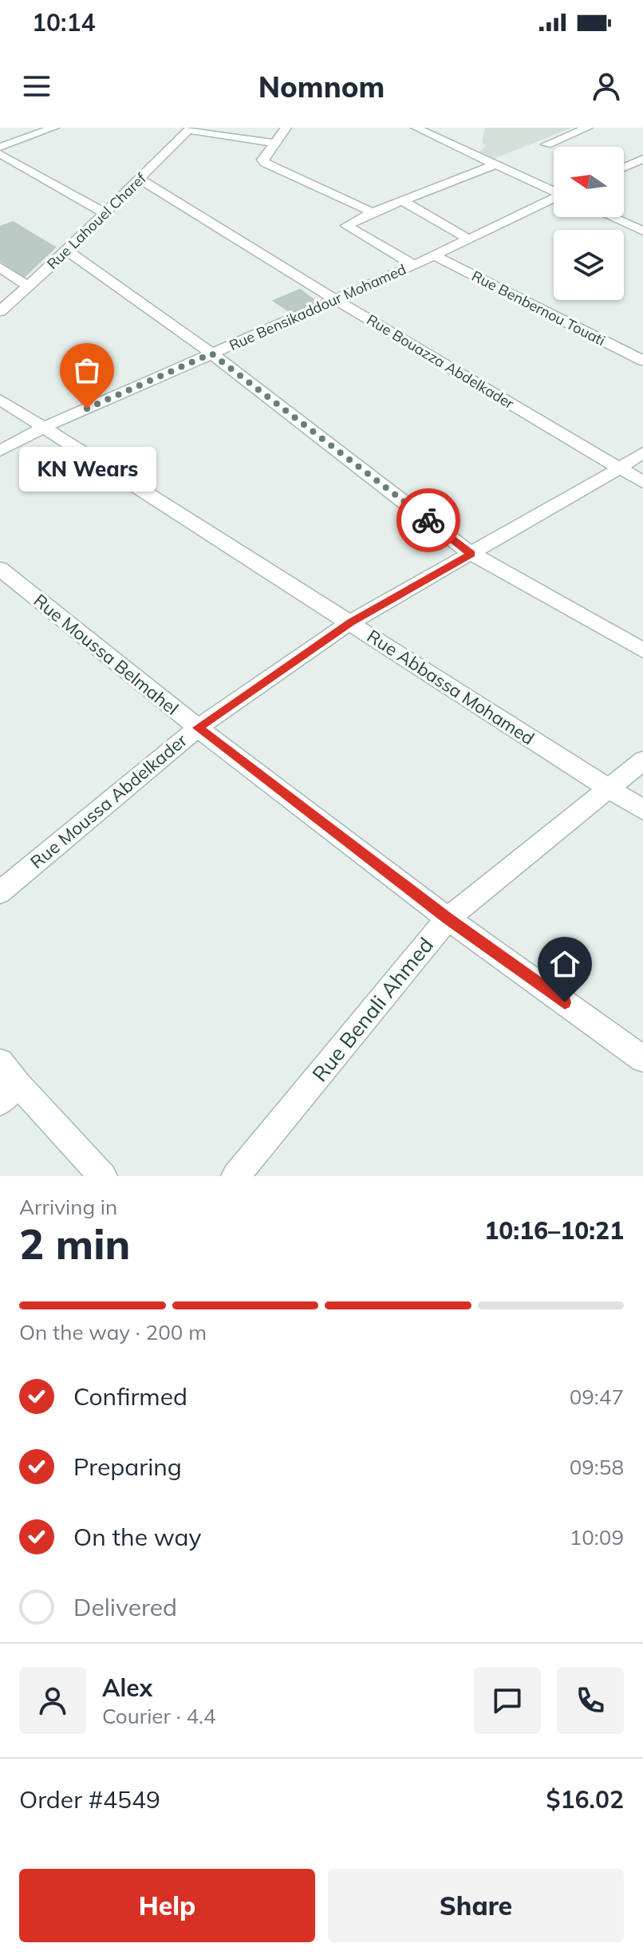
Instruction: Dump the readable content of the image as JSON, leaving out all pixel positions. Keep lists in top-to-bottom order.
{
  "streets": {
    "street": [
      "Rue Lahouel Charef",
      "Rue Bensikaddour Mohamed",
      "Rue Benbernou Touati",
      "Rue Bouazza Abdelkader",
      "Rue Moussa Belmahel",
      "Rue Abbassa Mohamed",
      "Rue Moussa Abdelkader",
      "Rue Benali Ahmed"
    ]
  },
  "crossings": [
    ["Rue Lahouel Charef", "Rue Bouazza Abdelkader"],
    ["Rue Bensikaddour Mohamed", "Rue Benbernou Touati"],
    ["Rue Bensikaddour Mohamed", "Rue Bouazza Abdelkader"],
    ["Rue Bensikaddour Mohamed", "Rue Abbassa Mohamed"],
    ["Rue Bouazza Abdelkader", "Rue Moussa Abdelkader"],
    ["Rue Moussa Belmahel", "Rue Moussa Abdelkader"],
    ["Rue Moussa Belmahel", "Rue Benali Ahmed"],
    ["Rue Abbassa Mohamed", "Rue Moussa Abdelkader"],
    ["Rue Abbassa Mohamed", "Rue Benali Ahmed"]
  ],
  "places": ["KN Wears"],
  "north": "left",
  "page": {
    "status": "10:14",
    "header": "Nomnom",
    "bubble": "KN Wears",
    "heading": ["2 min", "Arriving in", "10:16–10:21"],
    "panel": [
      "Alex",
      "Courier · 4.4",
      "Order #4549",
      "$16.02"
    ],
    "bar": "On the way · 200 m",
    "list": [
      ["Confirmed", "09:47"],
      ["Preparing", "09:58"],
      ["On the way", "10:09"],
      "Delivered"
    ],
    "buttons": ["Help", "Share"]
  }
}
